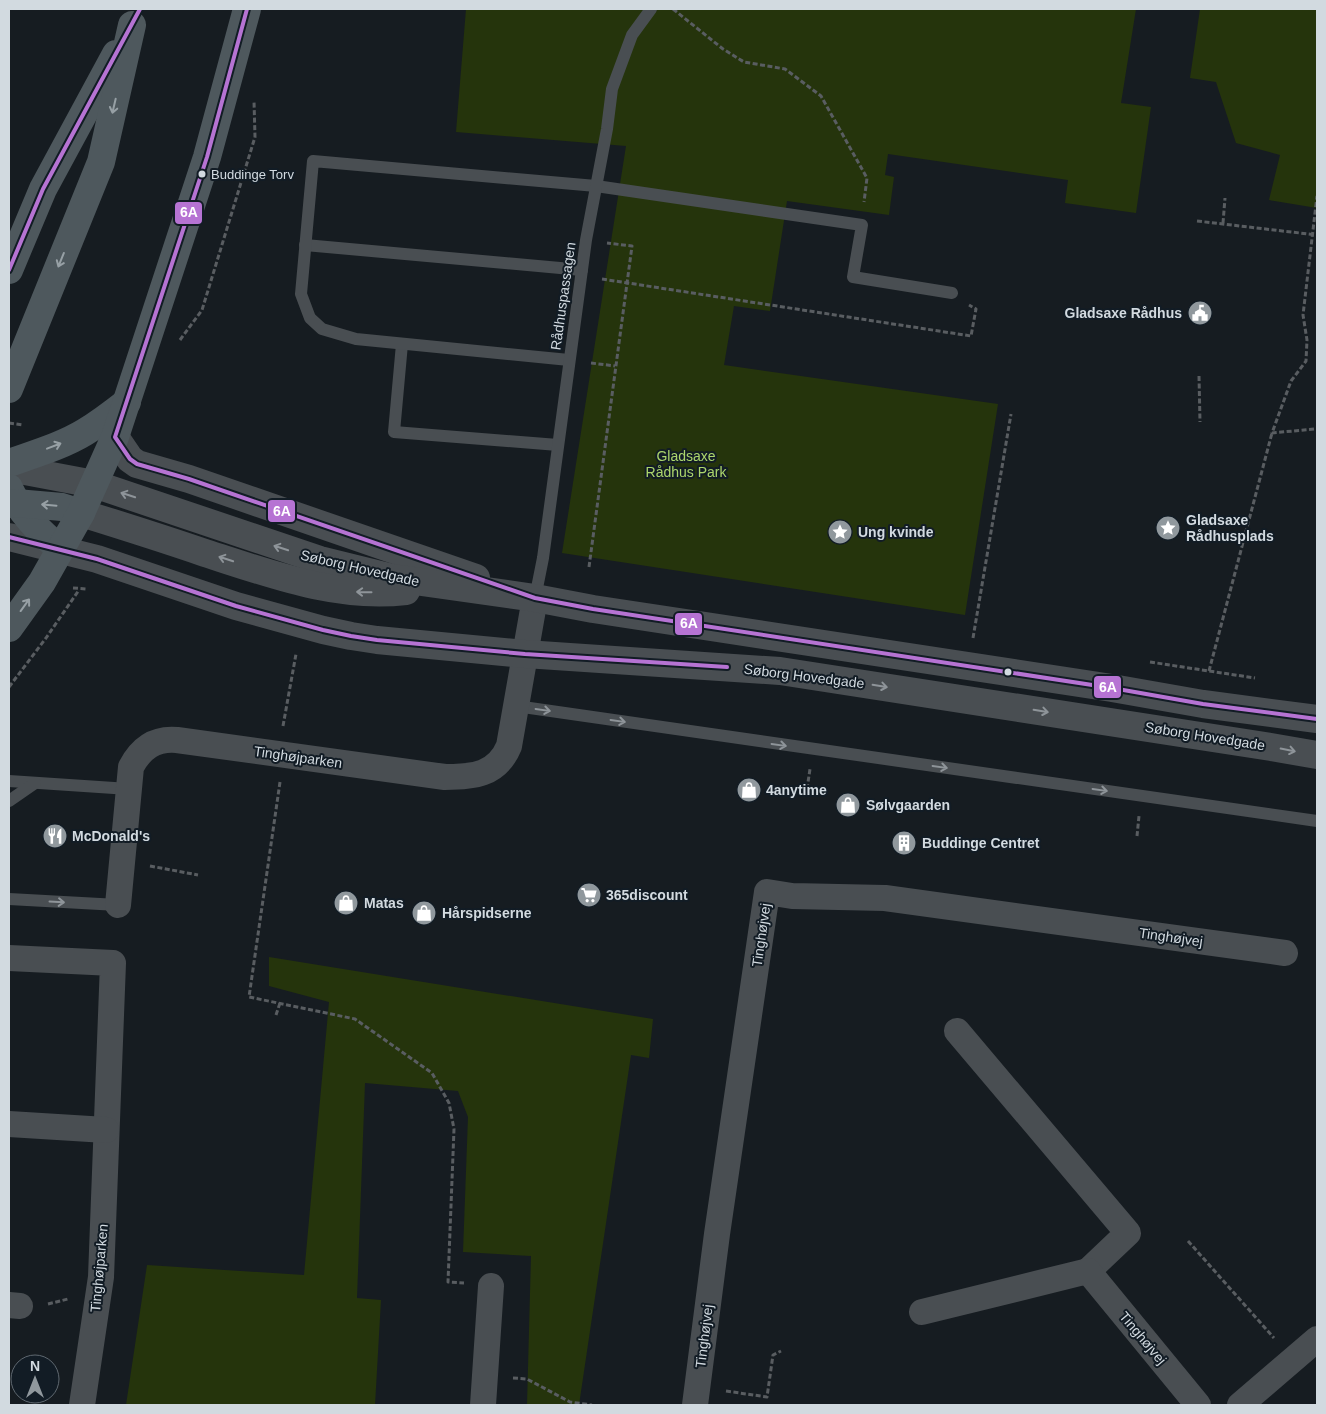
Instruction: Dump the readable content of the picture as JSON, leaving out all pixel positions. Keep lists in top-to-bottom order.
{
  "streets": {
    "street": ["Søborg Hovedgade", "Tinghøjparken", "Tinghøjvej"],
    "lane": ["Rådhuspassagen"]
  },
  "crossings": [
    ["Rådhuspassagen", "Søborg Hovedgade"],
    ["Rådhuspassagen", "Tinghøjparken"],
    ["Søborg Hovedgade", "Tinghøjparken"]
  ],
  "parks": ["Gladsaxe Rådhus Park"],
  "places": {
    "other": ["Buddinge Torv"],
    "public building": ["Gladsaxe Rådhus"],
    "place": ["Gladsaxe Rådhusplads", "Ung kvinde"],
    "shop": [
      "4anytime",
      "Sølvgaarden",
      "Matas",
      "Hårspidserne"
    ],
    "restaurant": ["McDonald's"],
    "building": ["Buddinge Centret"],
    "supermarket": ["365discount"]
  },
  "lines": ["transit line 6A"],
  "north": "top"
}
